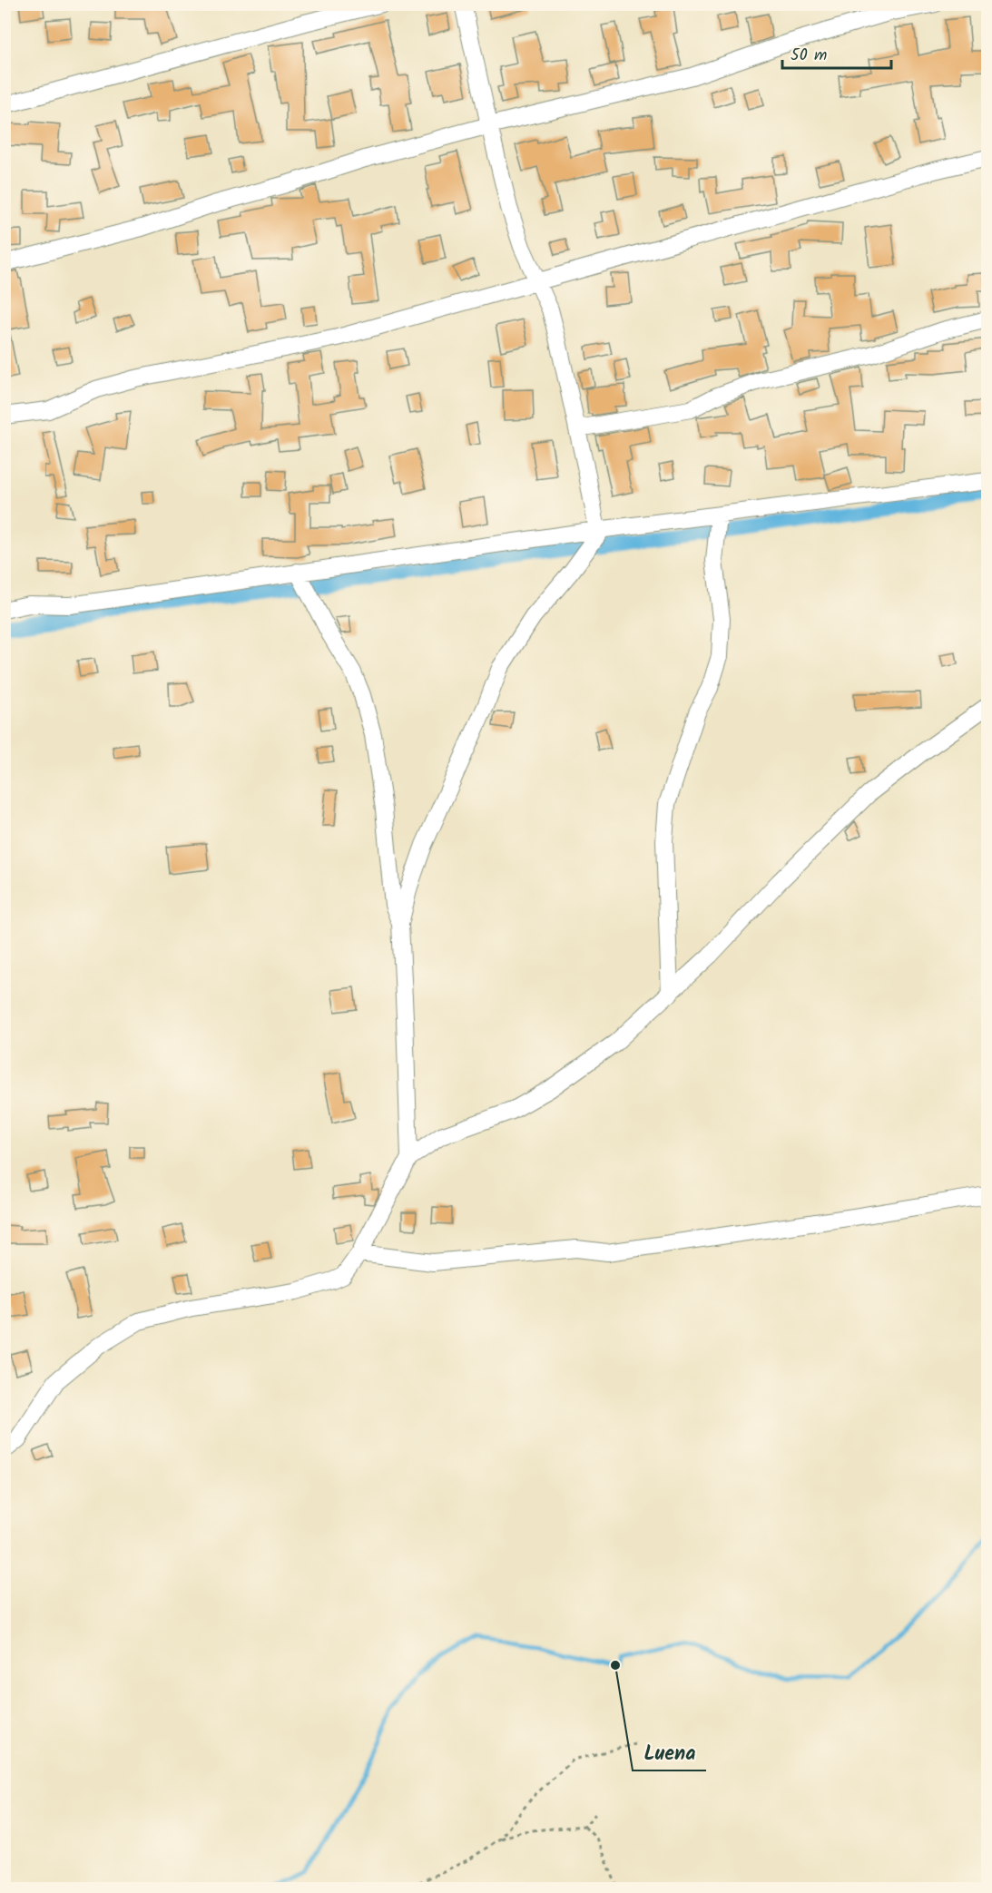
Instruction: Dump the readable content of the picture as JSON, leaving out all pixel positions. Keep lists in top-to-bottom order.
{
  "places": ["Luena"],
  "scale_bar": "50 m"
}
